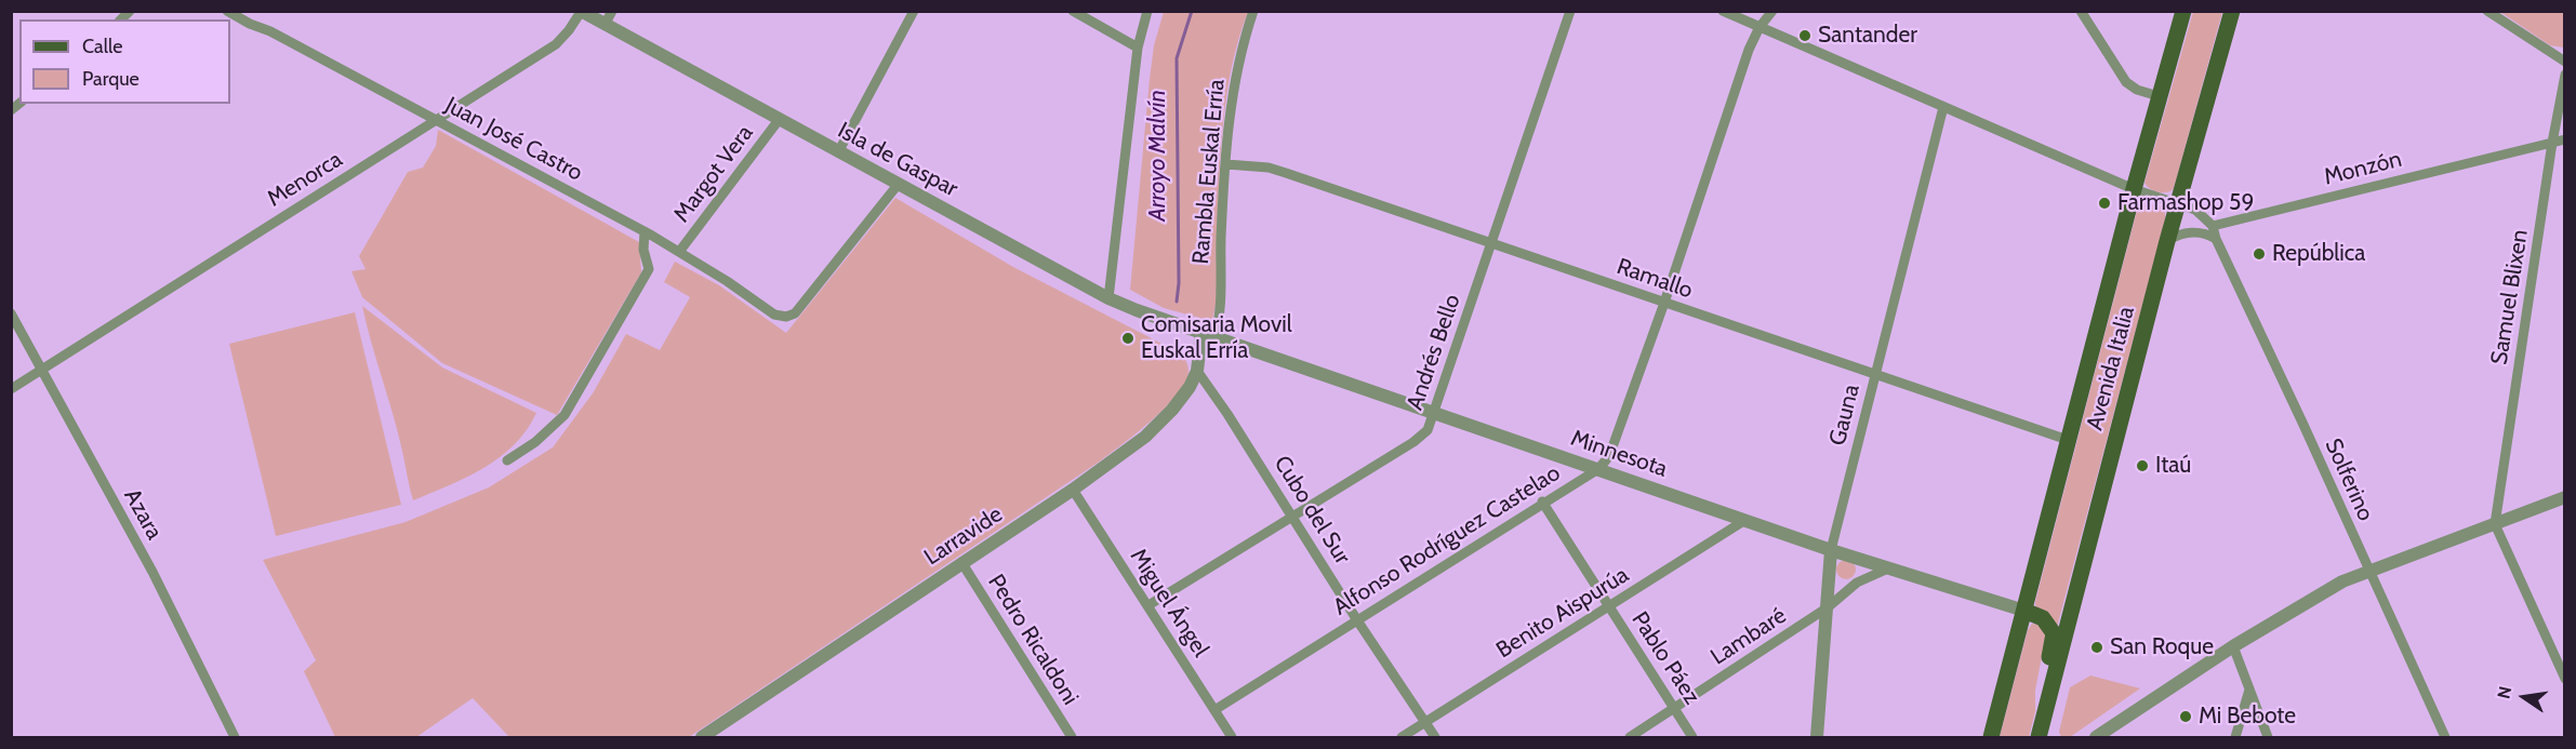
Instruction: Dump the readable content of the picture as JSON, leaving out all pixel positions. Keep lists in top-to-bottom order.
{
  "streets": {
    "main road": ["Avenida Italia"],
    "street": [
      "Juan José Castro",
      "Isla de Gaspar",
      "Monzón",
      "Rambla Euskal Erría",
      "Margot Vera",
      "Menorca",
      "Ramallo",
      "Samuel Blixen",
      "Andrés Bello",
      "Gauna",
      "Minnesota",
      "Solferino",
      "Cubo del Sur",
      "Azara",
      "Larravide",
      "Alfonso Rodríguez Castelao",
      "Miguel Ángel",
      "Benito Aispurúa",
      "Lambaré",
      "Pedro Ricaldoni",
      "Pablo Páez"
    ]
  },
  "crossings": [
    ["Juan José Castro", "Isla de Gaspar"],
    ["Juan José Castro", "Margot Vera"],
    ["Juan José Castro", "Menorca"],
    ["Isla de Gaspar", "Rambla Euskal Erría"],
    ["Isla de Gaspar", "Margot Vera"],
    ["Isla de Gaspar", "Menorca"],
    ["Isla de Gaspar", "Minnesota"],
    ["Isla de Gaspar", "Larravide"],
    ["Monzón", "Samuel Blixen"],
    ["Monzón", "Solferino"],
    ["Rambla Euskal Erría", "Ramallo"],
    ["Rambla Euskal Erría", "Minnesota"],
    ["Rambla Euskal Erría", "Larravide"],
    ["Menorca", "Azara"],
    ["Ramallo", "Andrés Bello"],
    ["Ramallo", "Avenida Italia"],
    ["Ramallo", "Gauna"],
    ["Ramallo", "Alfonso Rodríguez Castelao"],
    ["Andrés Bello", "Minnesota"],
    ["Andrés Bello", "Cubo del Sur"],
    ["Andrés Bello", "Miguel Ángel"],
    ["Avenida Italia", "Minnesota"],
    ["Gauna", "Minnesota"],
    ["Gauna", "Lambaré"],
    ["Minnesota", "Larravide"],
    ["Minnesota", "Alfonso Rodríguez Castelao"],
    ["Minnesota", "Benito Aispurúa"],
    ["Minnesota", "Lambaré"],
    ["Cubo del Sur", "Larravide"],
    ["Cubo del Sur", "Alfonso Rodríguez Castelao"],
    ["Cubo del Sur", "Benito Aispurúa"],
    ["Larravide", "Miguel Ángel"],
    ["Larravide", "Pedro Ricaldoni"],
    ["Alfonso Rodríguez Castelao", "Miguel Ángel"],
    ["Alfonso Rodríguez Castelao", "Pablo Páez"],
    ["Benito Aispurúa", "Pablo Páez"],
    ["Lambaré", "Pablo Páez"]
  ],
  "water": ["Arroyo Malvín"],
  "places": [
    "Santander",
    "Farmashop 59",
    "República",
    "Comisaria Movil Euskal Erría",
    "Itaú",
    "San Roque",
    "Mi Bebote"
  ],
  "legend": ["Calle", "Parque"],
  "north": "left"
}
